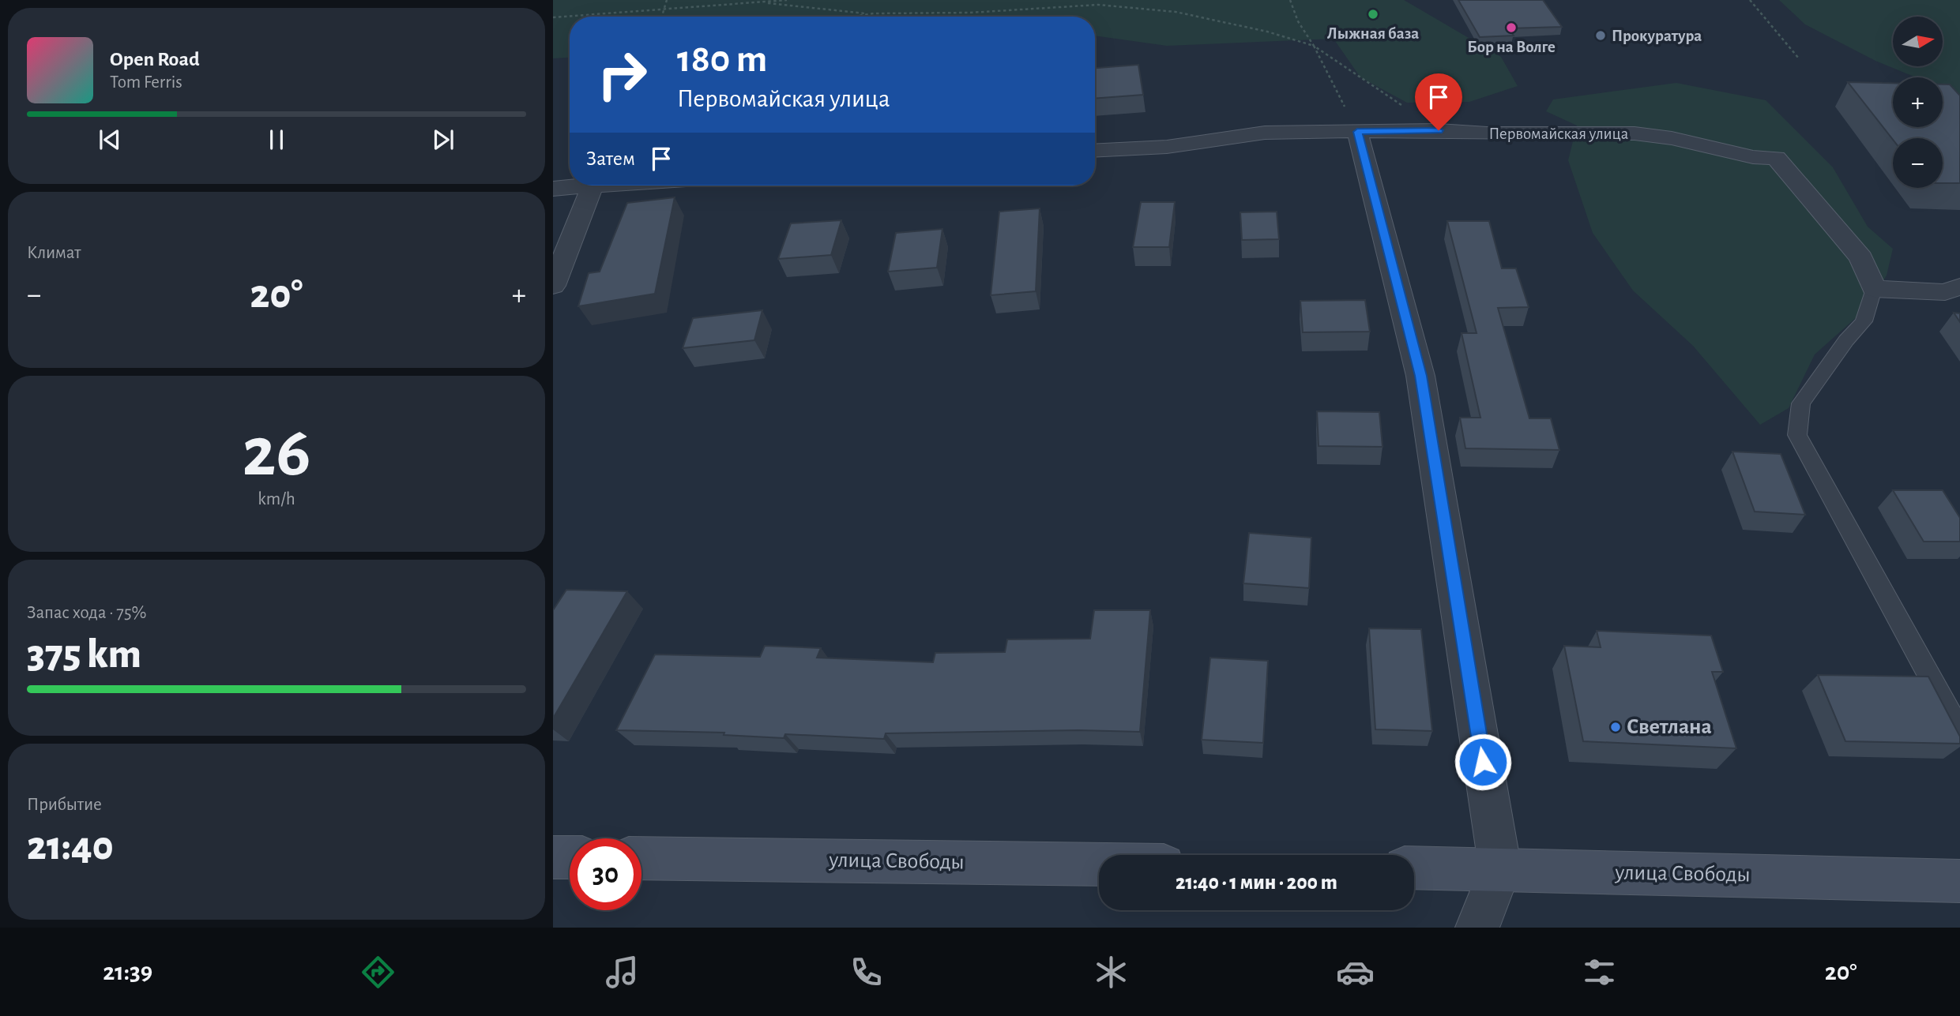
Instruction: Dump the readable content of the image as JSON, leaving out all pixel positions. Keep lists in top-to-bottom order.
{
  "streets": {
    "main road": ["улица Свободы"],
    "street": ["Первомайская улица"]
  },
  "places": [
    "Лыжная база",
    "Бор на Волге",
    "Прокуратура",
    "Светлана"
  ],
  "north": "right",
  "page": {
    "map_buttons": ["+", "−"],
    "turn": ["180 m", "Первомайская улица"],
    "song": ["Open Road", "Tom Ferris"],
    "then": "Затем",
    "tile": [
      "Климат",
      ["26", "km/h"],
      ["Запас хода · 75%", "375 km"],
      ["Прибытие", "21:40"]
    ],
    "heat": ["−", "20°", "+"],
    "limit": "30",
    "trip": "21:40 · 1 мин · 200 m",
    "tabs": ["21:39", "20°"]
  }
}
